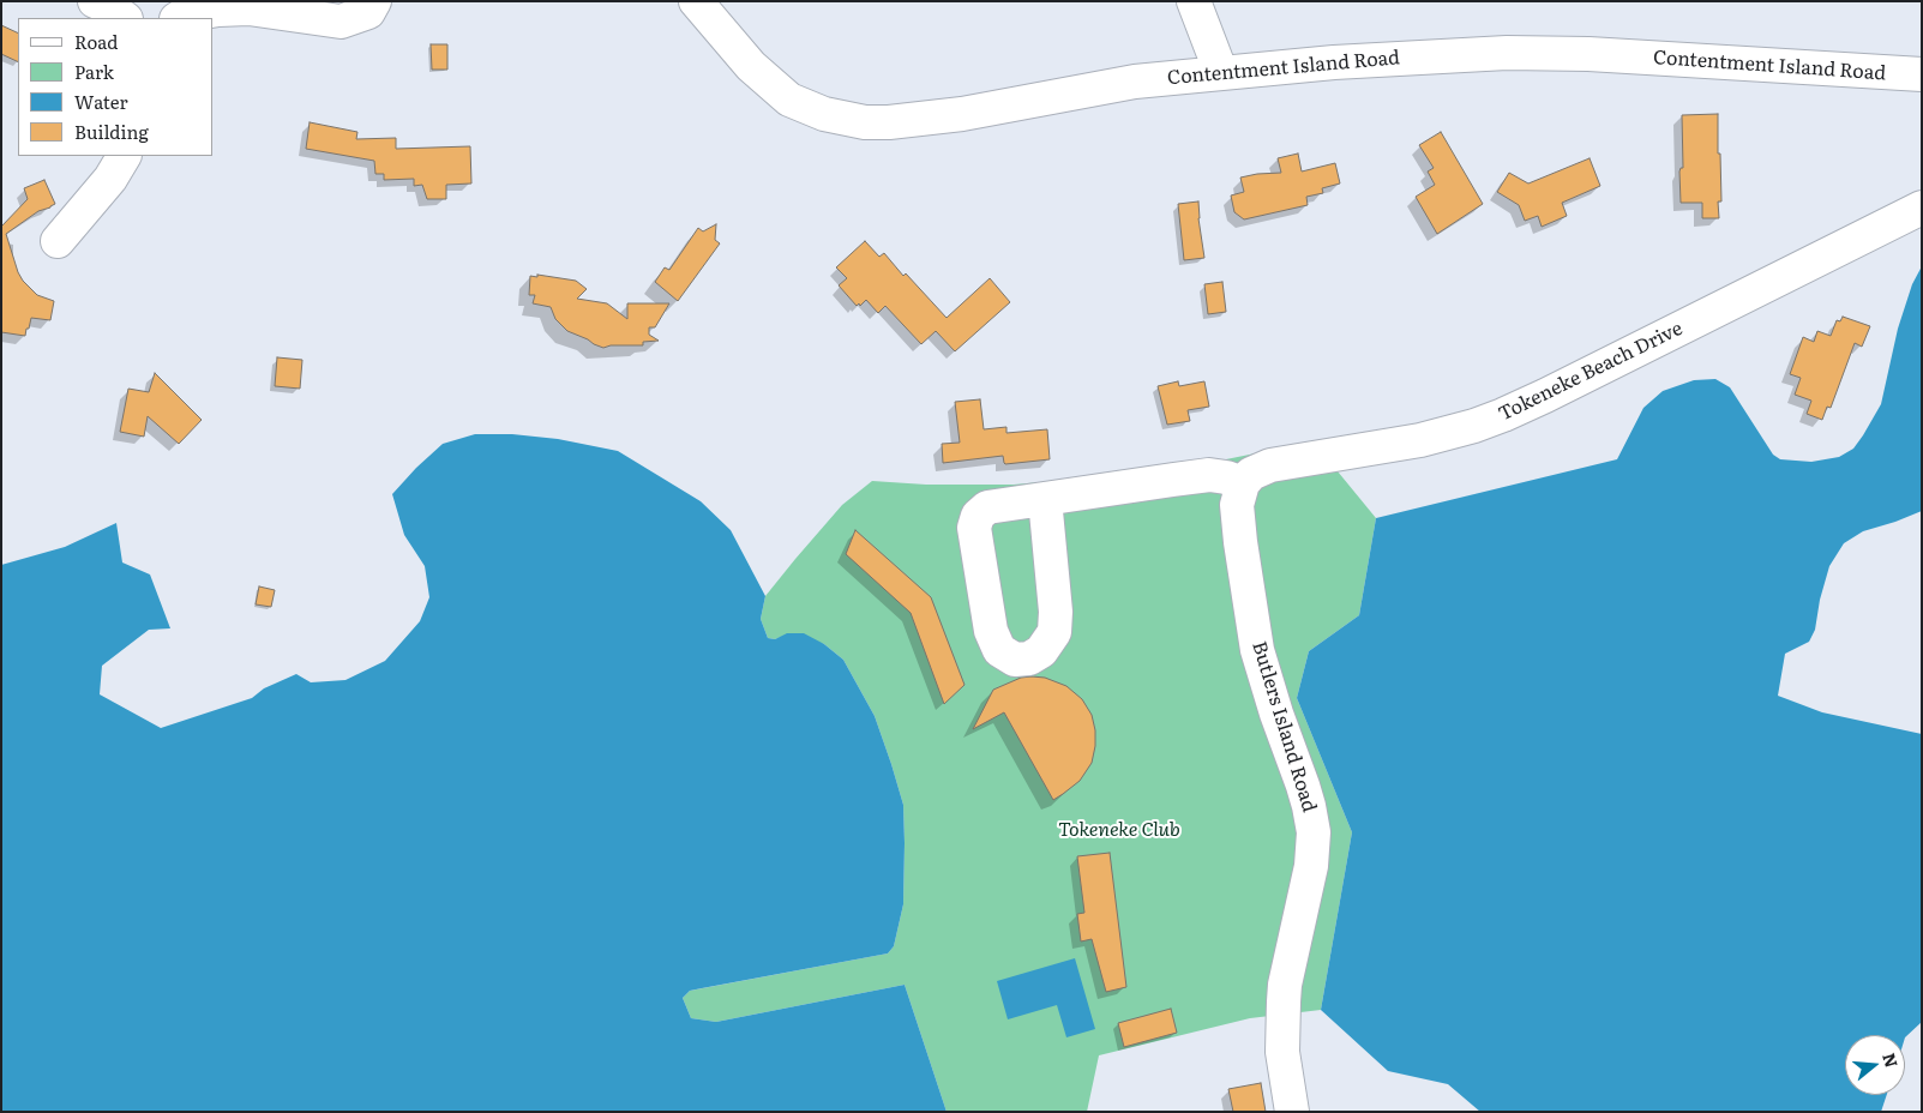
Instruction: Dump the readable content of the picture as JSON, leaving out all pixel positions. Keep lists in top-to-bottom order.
{
  "streets": {
    "street": ["Contentment Island Road", "Tokeneke Beach Drive", "Butlers Island Road"]
  },
  "crossings": [
    ["Tokeneke Beach Drive", "Butlers Island Road"]
  ],
  "parks": ["Tokeneke Club"],
  "legend": [
    "Road",
    "Park",
    "Water",
    "Building"
  ],
  "north": "right"
}
